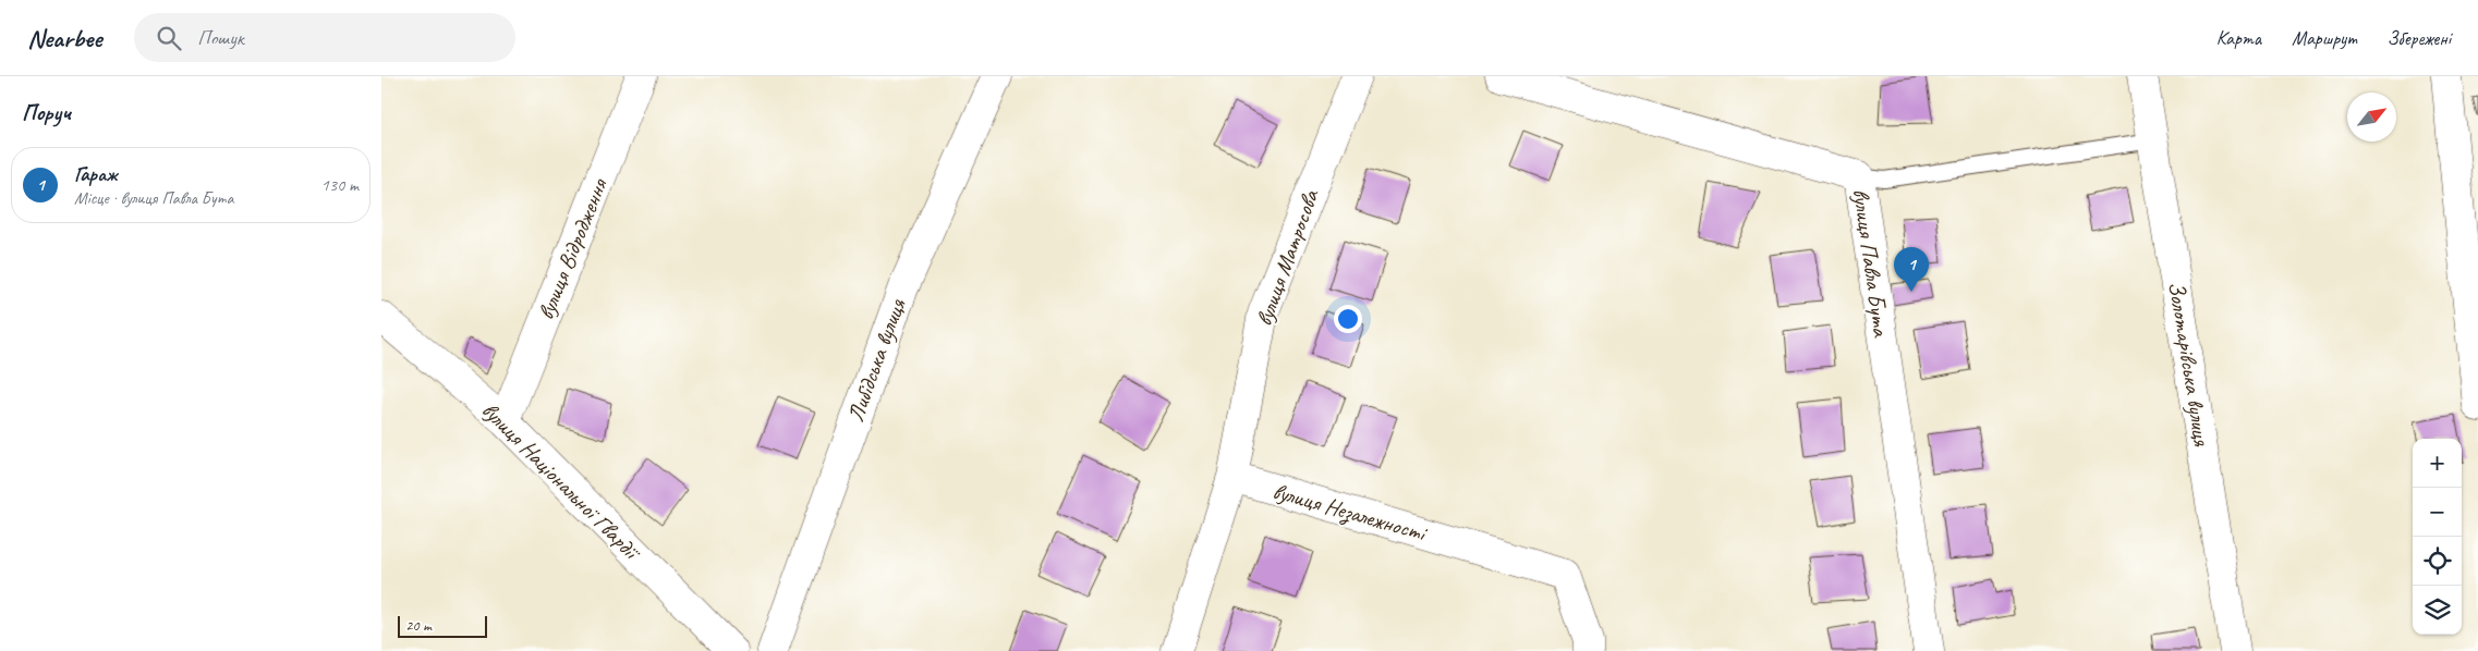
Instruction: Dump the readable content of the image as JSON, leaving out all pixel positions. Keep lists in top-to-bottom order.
{
  "streets": {
    "street": [
      "вулиця Відродження",
      "вулиця Матросова",
      "вулиця Павла Бута",
      "Либідська вулиця",
      "Золотарівська вулиця",
      "вулиця Національної Гвардії",
      "вулиця Незалежності"
    ]
  },
  "crossings": [
    ["вулиця Відродження", "вулиця Національної Гвардії"],
    ["вулиця Матросова", "вулиця Незалежності"]
  ],
  "scale_bar": "20 m",
  "north": "top right",
  "page": {
    "header": "Nearbee",
    "search": "Пошук",
    "nav": ["Карта", "Маршрут", "Збережені"],
    "heading": "Поруч",
    "list": [
      {
        "mark": "1",
        "name": "Гараж",
        "note": "Місце · вулиця Павла Бута",
        "value": "130 m"
      }
    ],
    "pins": "1",
    "map_buttons": ["+", "−"],
    "scale": "20 m"
  }
}
